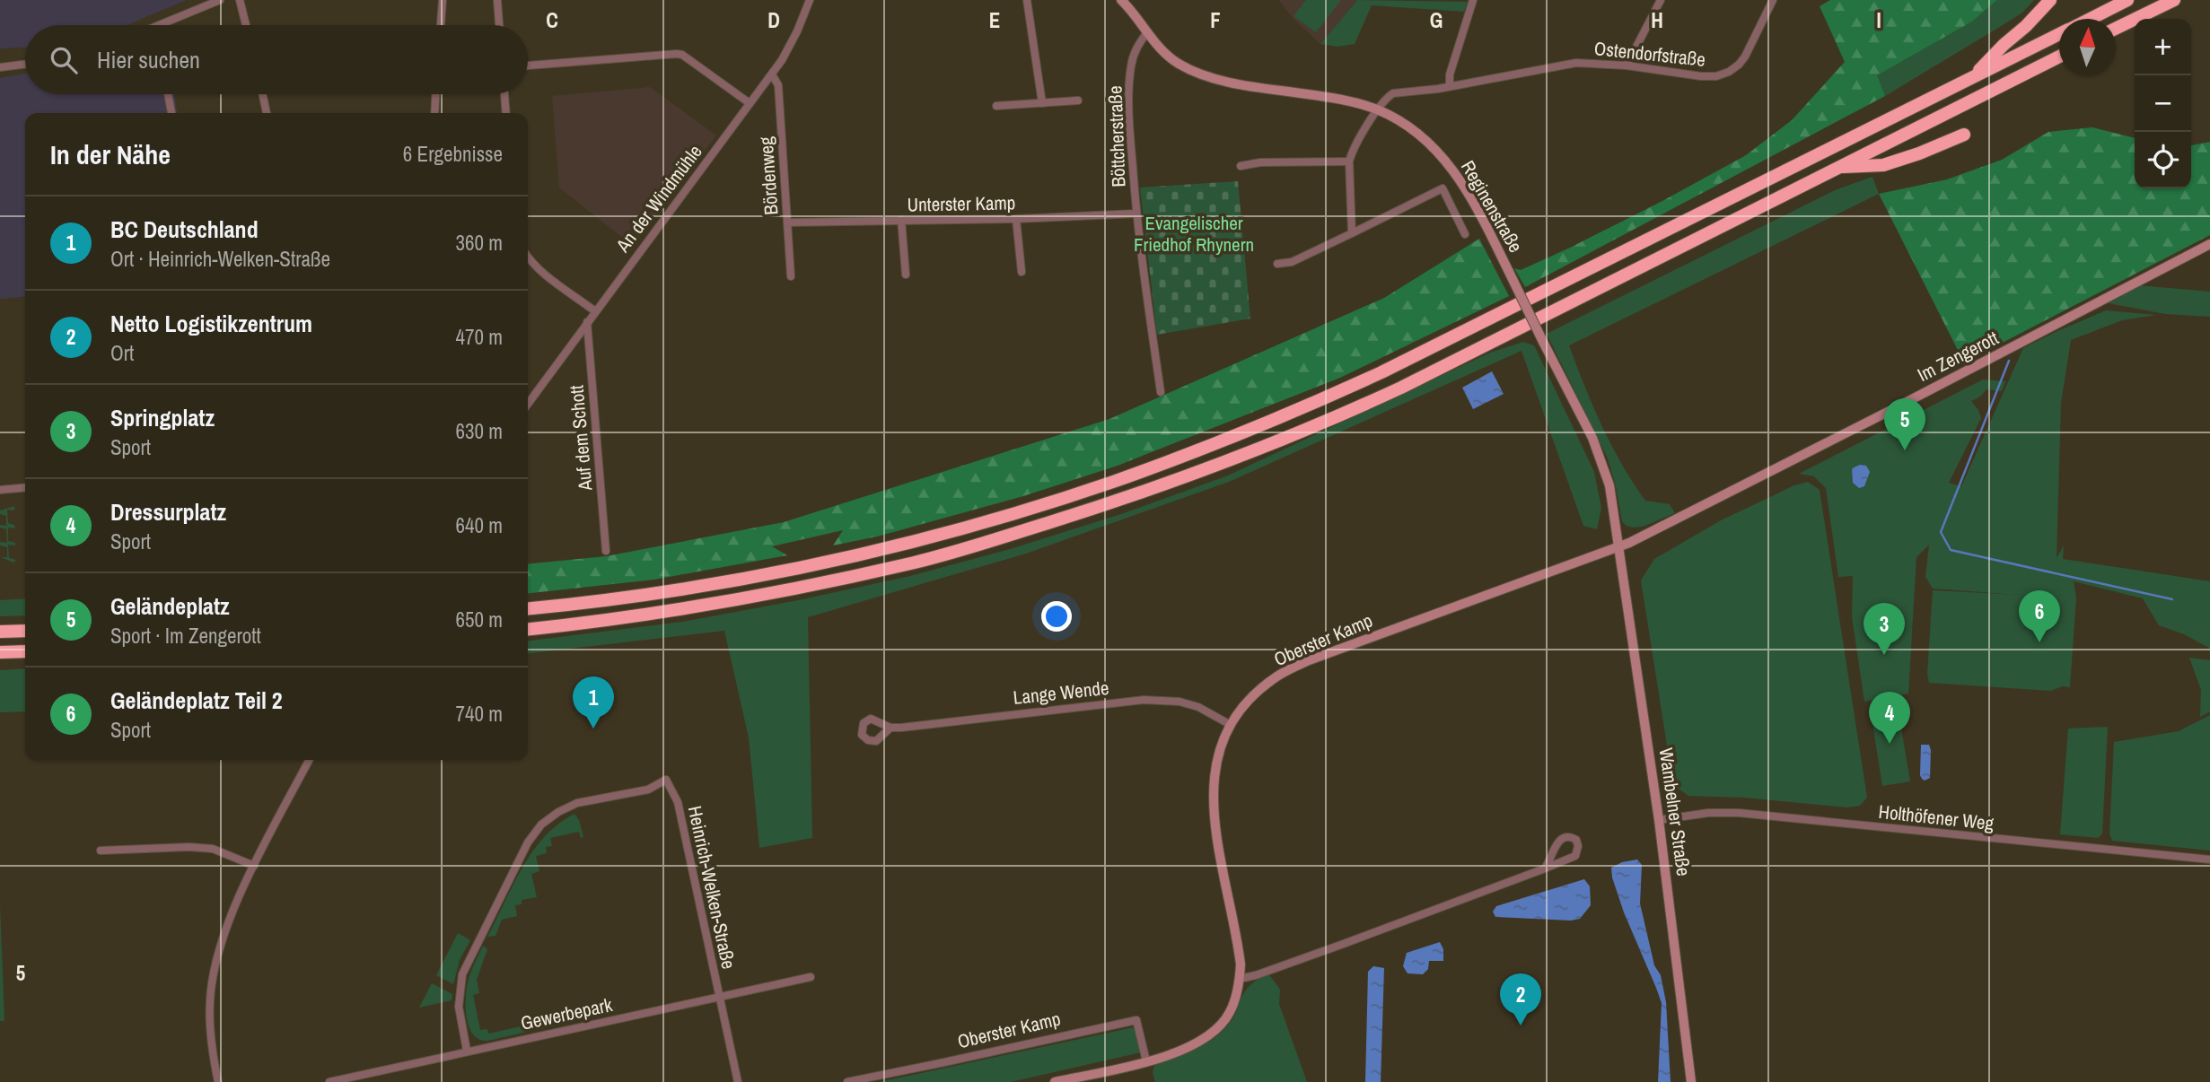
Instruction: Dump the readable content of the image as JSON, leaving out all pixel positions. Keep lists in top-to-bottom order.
{
  "streets": {
    "main road": [
      "Reginenstraße",
      "Im Zengerott",
      "Oberster Kamp",
      "Wambelner Straße"
    ],
    "street": [
      "Ostendorfstraße",
      "Böttcherstraße",
      "Bördenweg",
      "An der Windmühle",
      "Unterster Kamp",
      "Auf dem Schott",
      "Lange Wende",
      "Holthöfener Weg",
      "Heinrich-Welken-Straße",
      "Gewerbepark"
    ]
  },
  "crossings": [
    ["Ostendorfstraße", "Reginenstraße"],
    ["Böttcherstraße", "Unterster Kamp"],
    ["Böttcherstraße", "Reginenstraße"],
    ["Bördenweg", "An der Windmühle"],
    ["Bördenweg", "Unterster Kamp"],
    ["An der Windmühle", "Auf dem Schott"],
    ["Reginenstraße", "Im Zengerott"],
    ["Reginenstraße", "Oberster Kamp"],
    ["Reginenstraße", "Wambelner Straße"],
    ["Im Zengerott", "Oberster Kamp"],
    ["Im Zengerott", "Wambelner Straße"],
    ["Oberster Kamp", "Lange Wende"],
    ["Oberster Kamp", "Wambelner Straße"],
    ["Wambelner Straße", "Holthöfener Weg"],
    ["Heinrich-Welken-Straße", "Gewerbepark"]
  ],
  "parks": ["Evangelischer Friedhof Rhynern"],
  "north": "top",
  "page": {
    "map_buttons": ["+", "−"],
    "search": "Hier suchen",
    "heading": ["In der Nähe", "6 Ergebnisse"],
    "list": [
      {
        "mark": "1",
        "name": "BC Deutschland",
        "note": "Ort · Heinrich-Welken-Straße",
        "value": "360 m"
      },
      {
        "mark": "2",
        "name": "Netto Logistikzentrum",
        "note": "Ort",
        "value": "470 m"
      },
      {
        "mark": "3",
        "name": "Springplatz",
        "note": "Sport",
        "value": "630 m"
      },
      {
        "mark": "4",
        "name": "Dressurplatz",
        "note": "Sport",
        "value": "640 m"
      },
      {
        "mark": "5",
        "name": "Geländeplatz",
        "note": "Sport · Im Zengerott",
        "value": "650 m"
      },
      {
        "mark": "6",
        "name": "Geländeplatz Teil 2",
        "note": "Sport",
        "value": "740 m"
      }
    ],
    "pins": [
      "5",
      "6",
      "3",
      "1",
      "4",
      "2"
    ]
  },
  "grid": {
    "columns": [
      "C",
      "D",
      "E",
      "F",
      "G",
      "H",
      "I"
    ],
    "rows": ["5"]
  }
}
